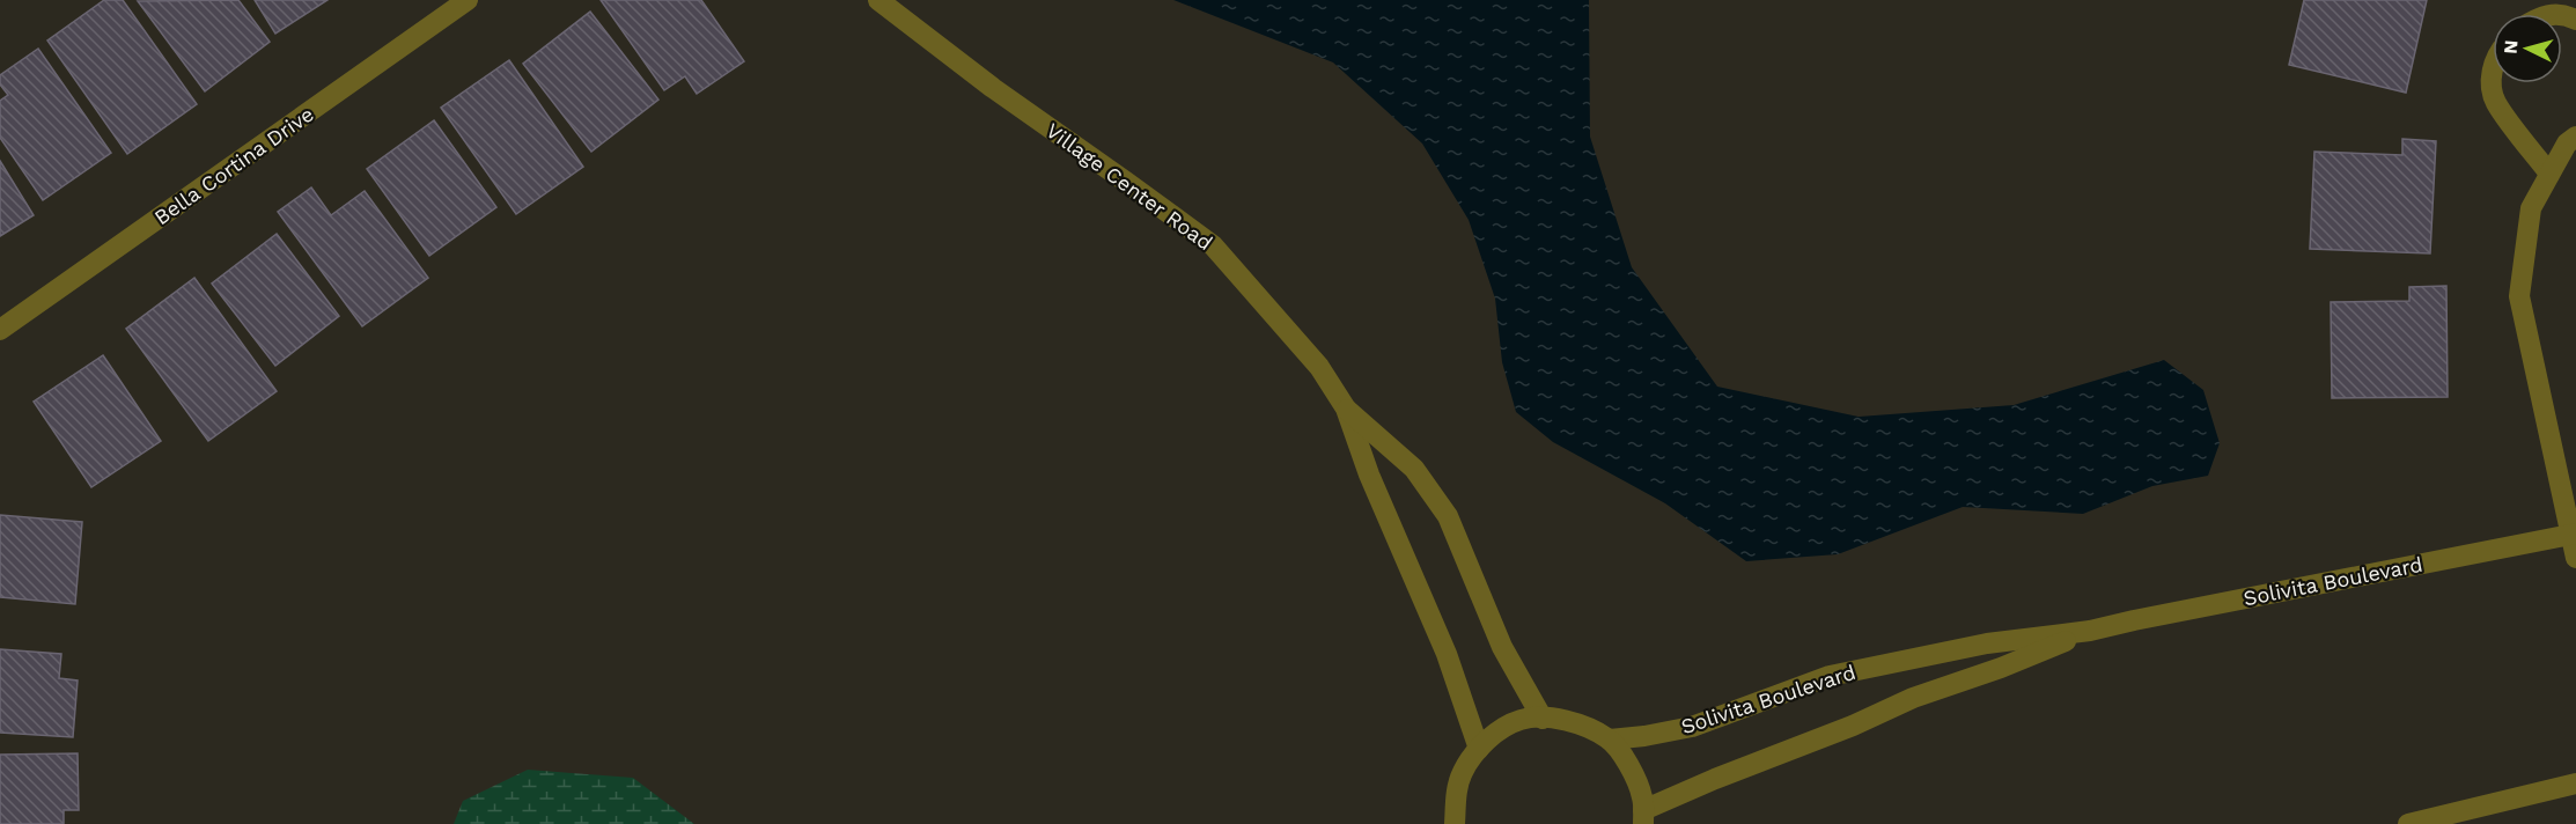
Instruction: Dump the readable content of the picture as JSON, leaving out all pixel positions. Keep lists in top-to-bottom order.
{
  "streets": {
    "street": ["Bella Cortina Drive", "Village Center Road", "Solivita Boulevard"]
  },
  "north": "left"
}
